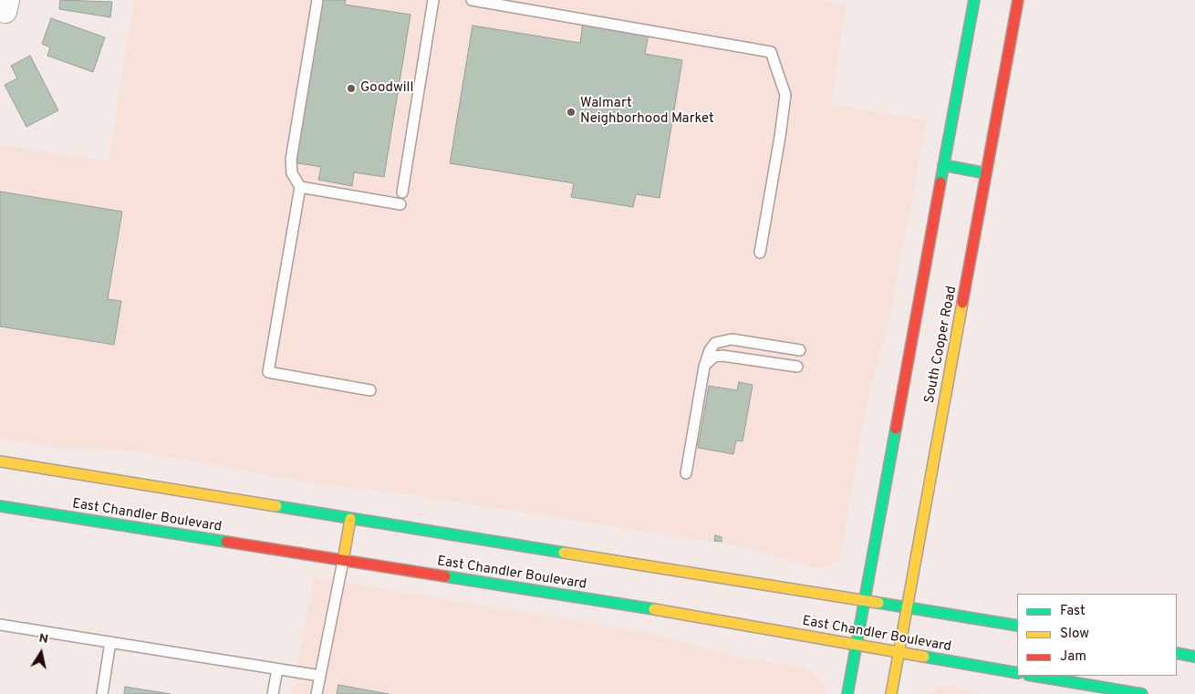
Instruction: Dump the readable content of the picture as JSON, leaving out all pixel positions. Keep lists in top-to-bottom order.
{
  "streets": {
    "main road": ["South Cooper Road", "East Chandler Boulevard"]
  },
  "crossings": [
    ["South Cooper Road", "East Chandler Boulevard"]
  ],
  "places": ["Goodwill", "Walmart Neighborhood Market"],
  "legend": ["Fast", "Slow", "Jam"],
  "north": "top"
}
